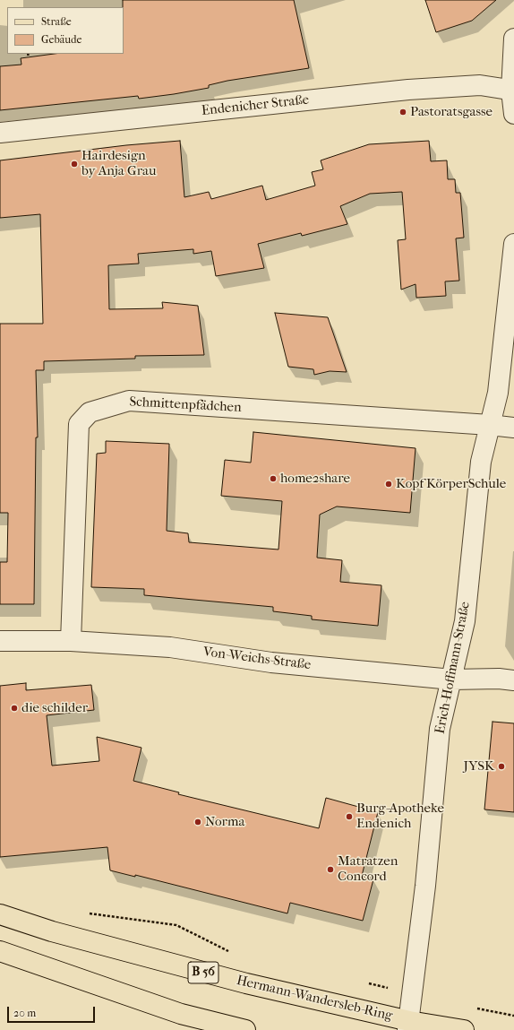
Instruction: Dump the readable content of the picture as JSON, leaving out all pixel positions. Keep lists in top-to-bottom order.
{
  "streets": {
    "main road": ["B 56", "Hermann-Wandersleb-Ring"],
    "street": [
      "Endenicher Straße",
      "Schmittenpfädchen",
      "Von-Weichs-Straße",
      "Erich-Hoffmann-Straße"
    ]
  },
  "crossings": [
    ["Schmittenpfädchen", "Von-Weichs-Straße"],
    ["Schmittenpfädchen", "Erich-Hoffmann-Straße"],
    ["Von-Weichs-Straße", "Erich-Hoffmann-Straße"],
    ["Erich-Hoffmann-Straße", "Hermann-Wandersleb-Ring"]
  ],
  "places": [
    "Pastoratsgasse",
    "Hairdesign by Anja Grau",
    "home2share",
    "KopfKörperSchule",
    "die schilder",
    "JYSK",
    "Burg-Apotheke Endenich",
    "Norma",
    "Matratzen Concord"
  ],
  "legend": ["Straße", "Gebäude"],
  "scale_bar": "20 m"
}
